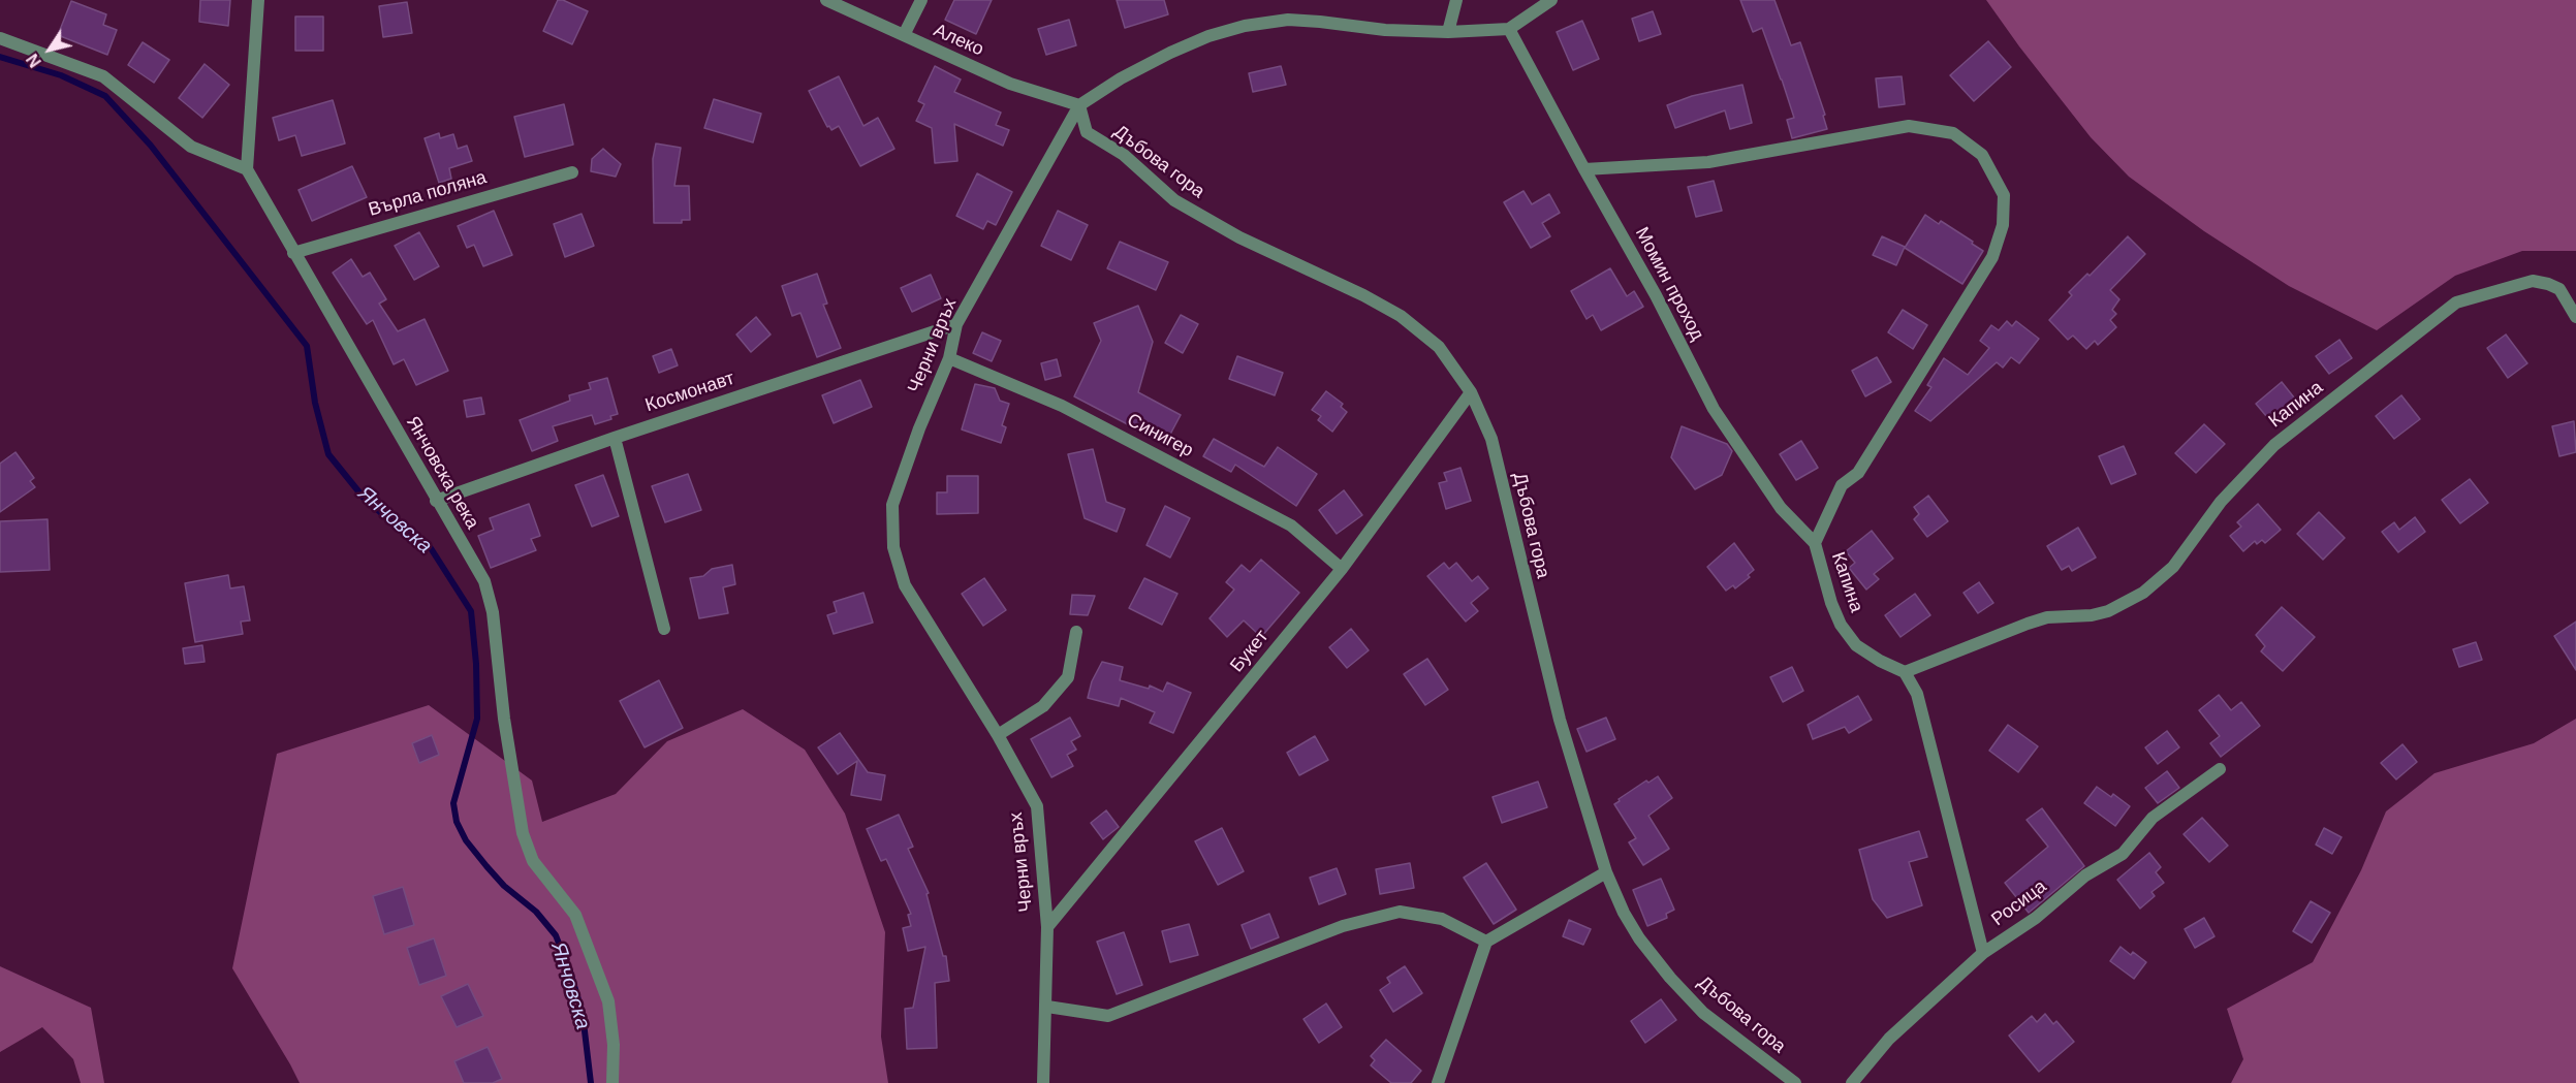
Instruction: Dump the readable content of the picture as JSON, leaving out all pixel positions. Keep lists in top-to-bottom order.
{
  "streets": {
    "street": [
      "Алеко",
      "Дъбова гора",
      "Върла поляна",
      "Момин проход",
      "Черни връх",
      "Космонавт",
      "Капина",
      "Синигер",
      "Янчовска река",
      "Букет",
      "Росица"
    ]
  },
  "crossings": [
    ["Алеко", "Дъбова гора"],
    ["Алеко", "Черни връх"],
    ["Дъбова гора", "Черни връх"],
    ["Дъбова гора", "Букет"],
    ["Върла поляна", "Янчовска река"],
    ["Момин проход", "Черни връх"],
    ["Момин проход", "Капина"],
    ["Черни връх", "Космонавт"],
    ["Черни връх", "Синигер"],
    ["Черни връх", "Букет"],
    ["Космонавт", "Янчовска река"],
    ["Синигер", "Букет"]
  ],
  "water": ["Янчовска"],
  "north": "bottom left"
}
